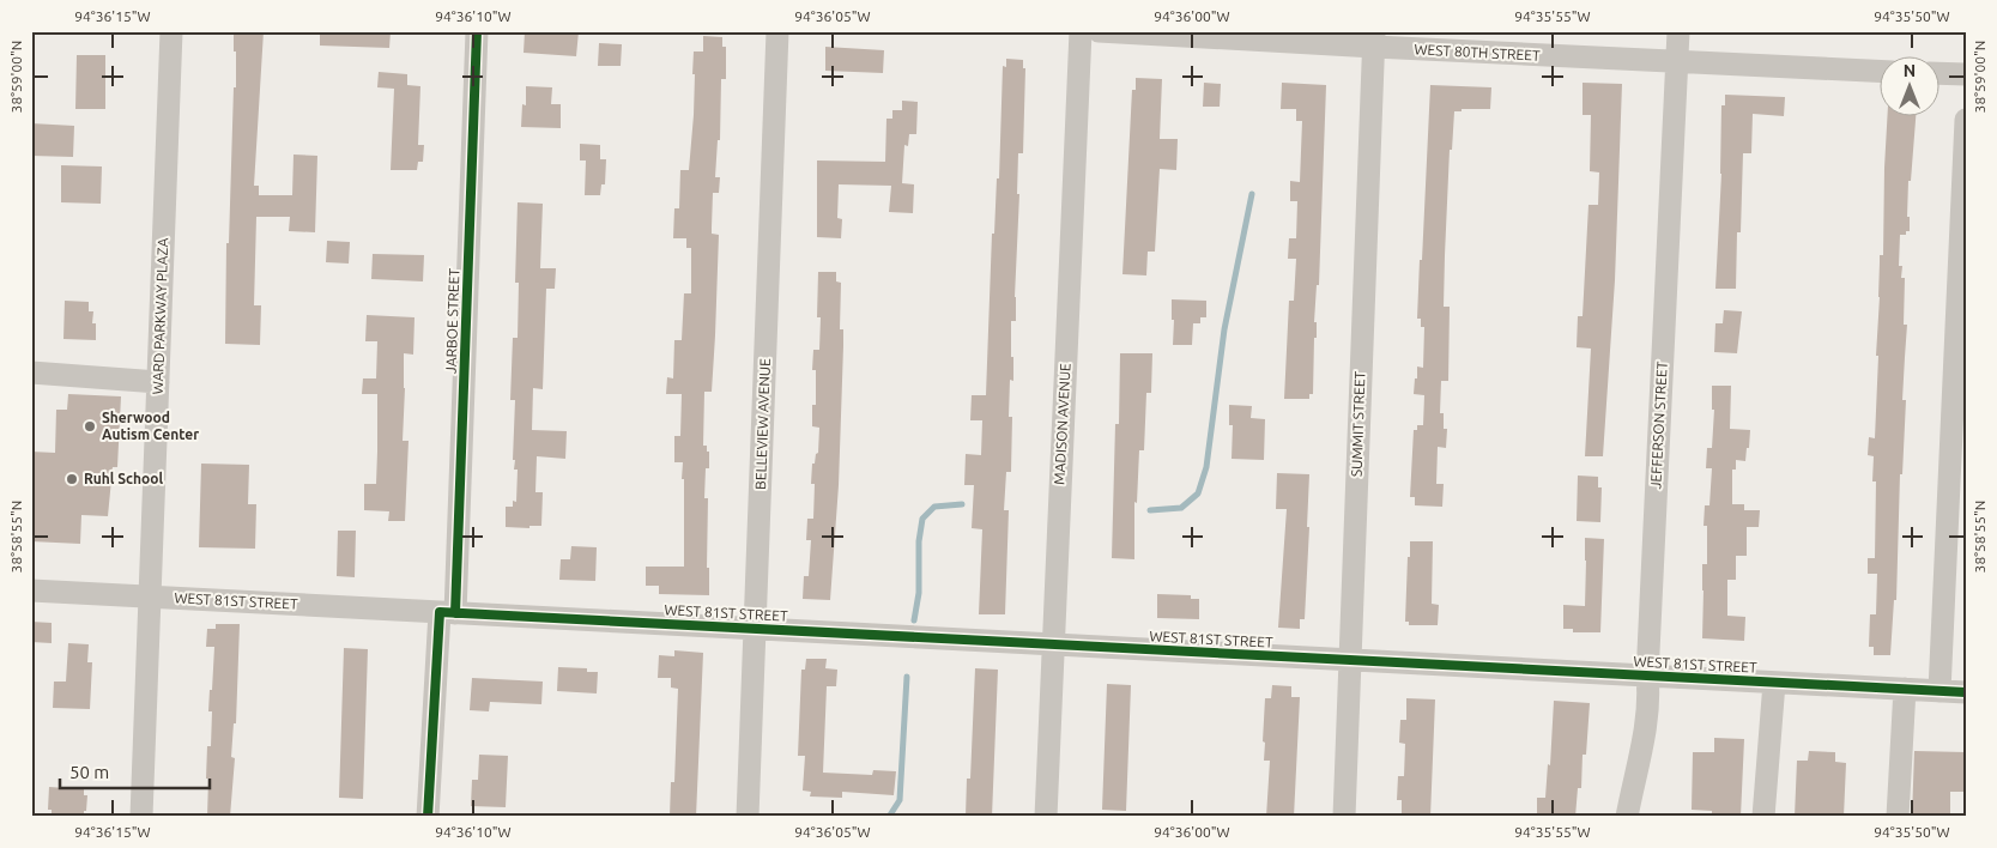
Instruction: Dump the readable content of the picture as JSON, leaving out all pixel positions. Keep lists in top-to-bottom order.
{
  "streets": {
    "street": [
      "WEST 80TH STREET",
      "WARD PARKWAY PLAZA",
      "JARBOE STREET",
      "BELLEVIEW AVENUE",
      "MADISON AVENUE",
      "SUMMIT STREET",
      "JEFFERSON STREET",
      "WEST 81ST STREET"
    ]
  },
  "crossings": [
    ["WEST 80TH STREET", "SUMMIT STREET"],
    ["WEST 80TH STREET", "JEFFERSON STREET"],
    ["WARD PARKWAY PLAZA", "WEST 81ST STREET"],
    ["JARBOE STREET", "WEST 81ST STREET"],
    ["BELLEVIEW AVENUE", "WEST 81ST STREET"],
    ["MADISON AVENUE", "WEST 81ST STREET"],
    ["SUMMIT STREET", "WEST 81ST STREET"],
    ["JEFFERSON STREET", "WEST 81ST STREET"]
  ],
  "places": ["Sherwood Autism Center", "Ruhl School"],
  "scale_bar": "50 m",
  "north": "top",
  "coordinates": [
    "94°36'15\"W",
    "94°36'10\"W",
    "94°36'05\"W",
    "94°36'00\"W",
    "94°35'55\"W",
    "94°35'50\"W",
    "38°59'00\"N",
    "38°58'55\"N"
  ]
}
